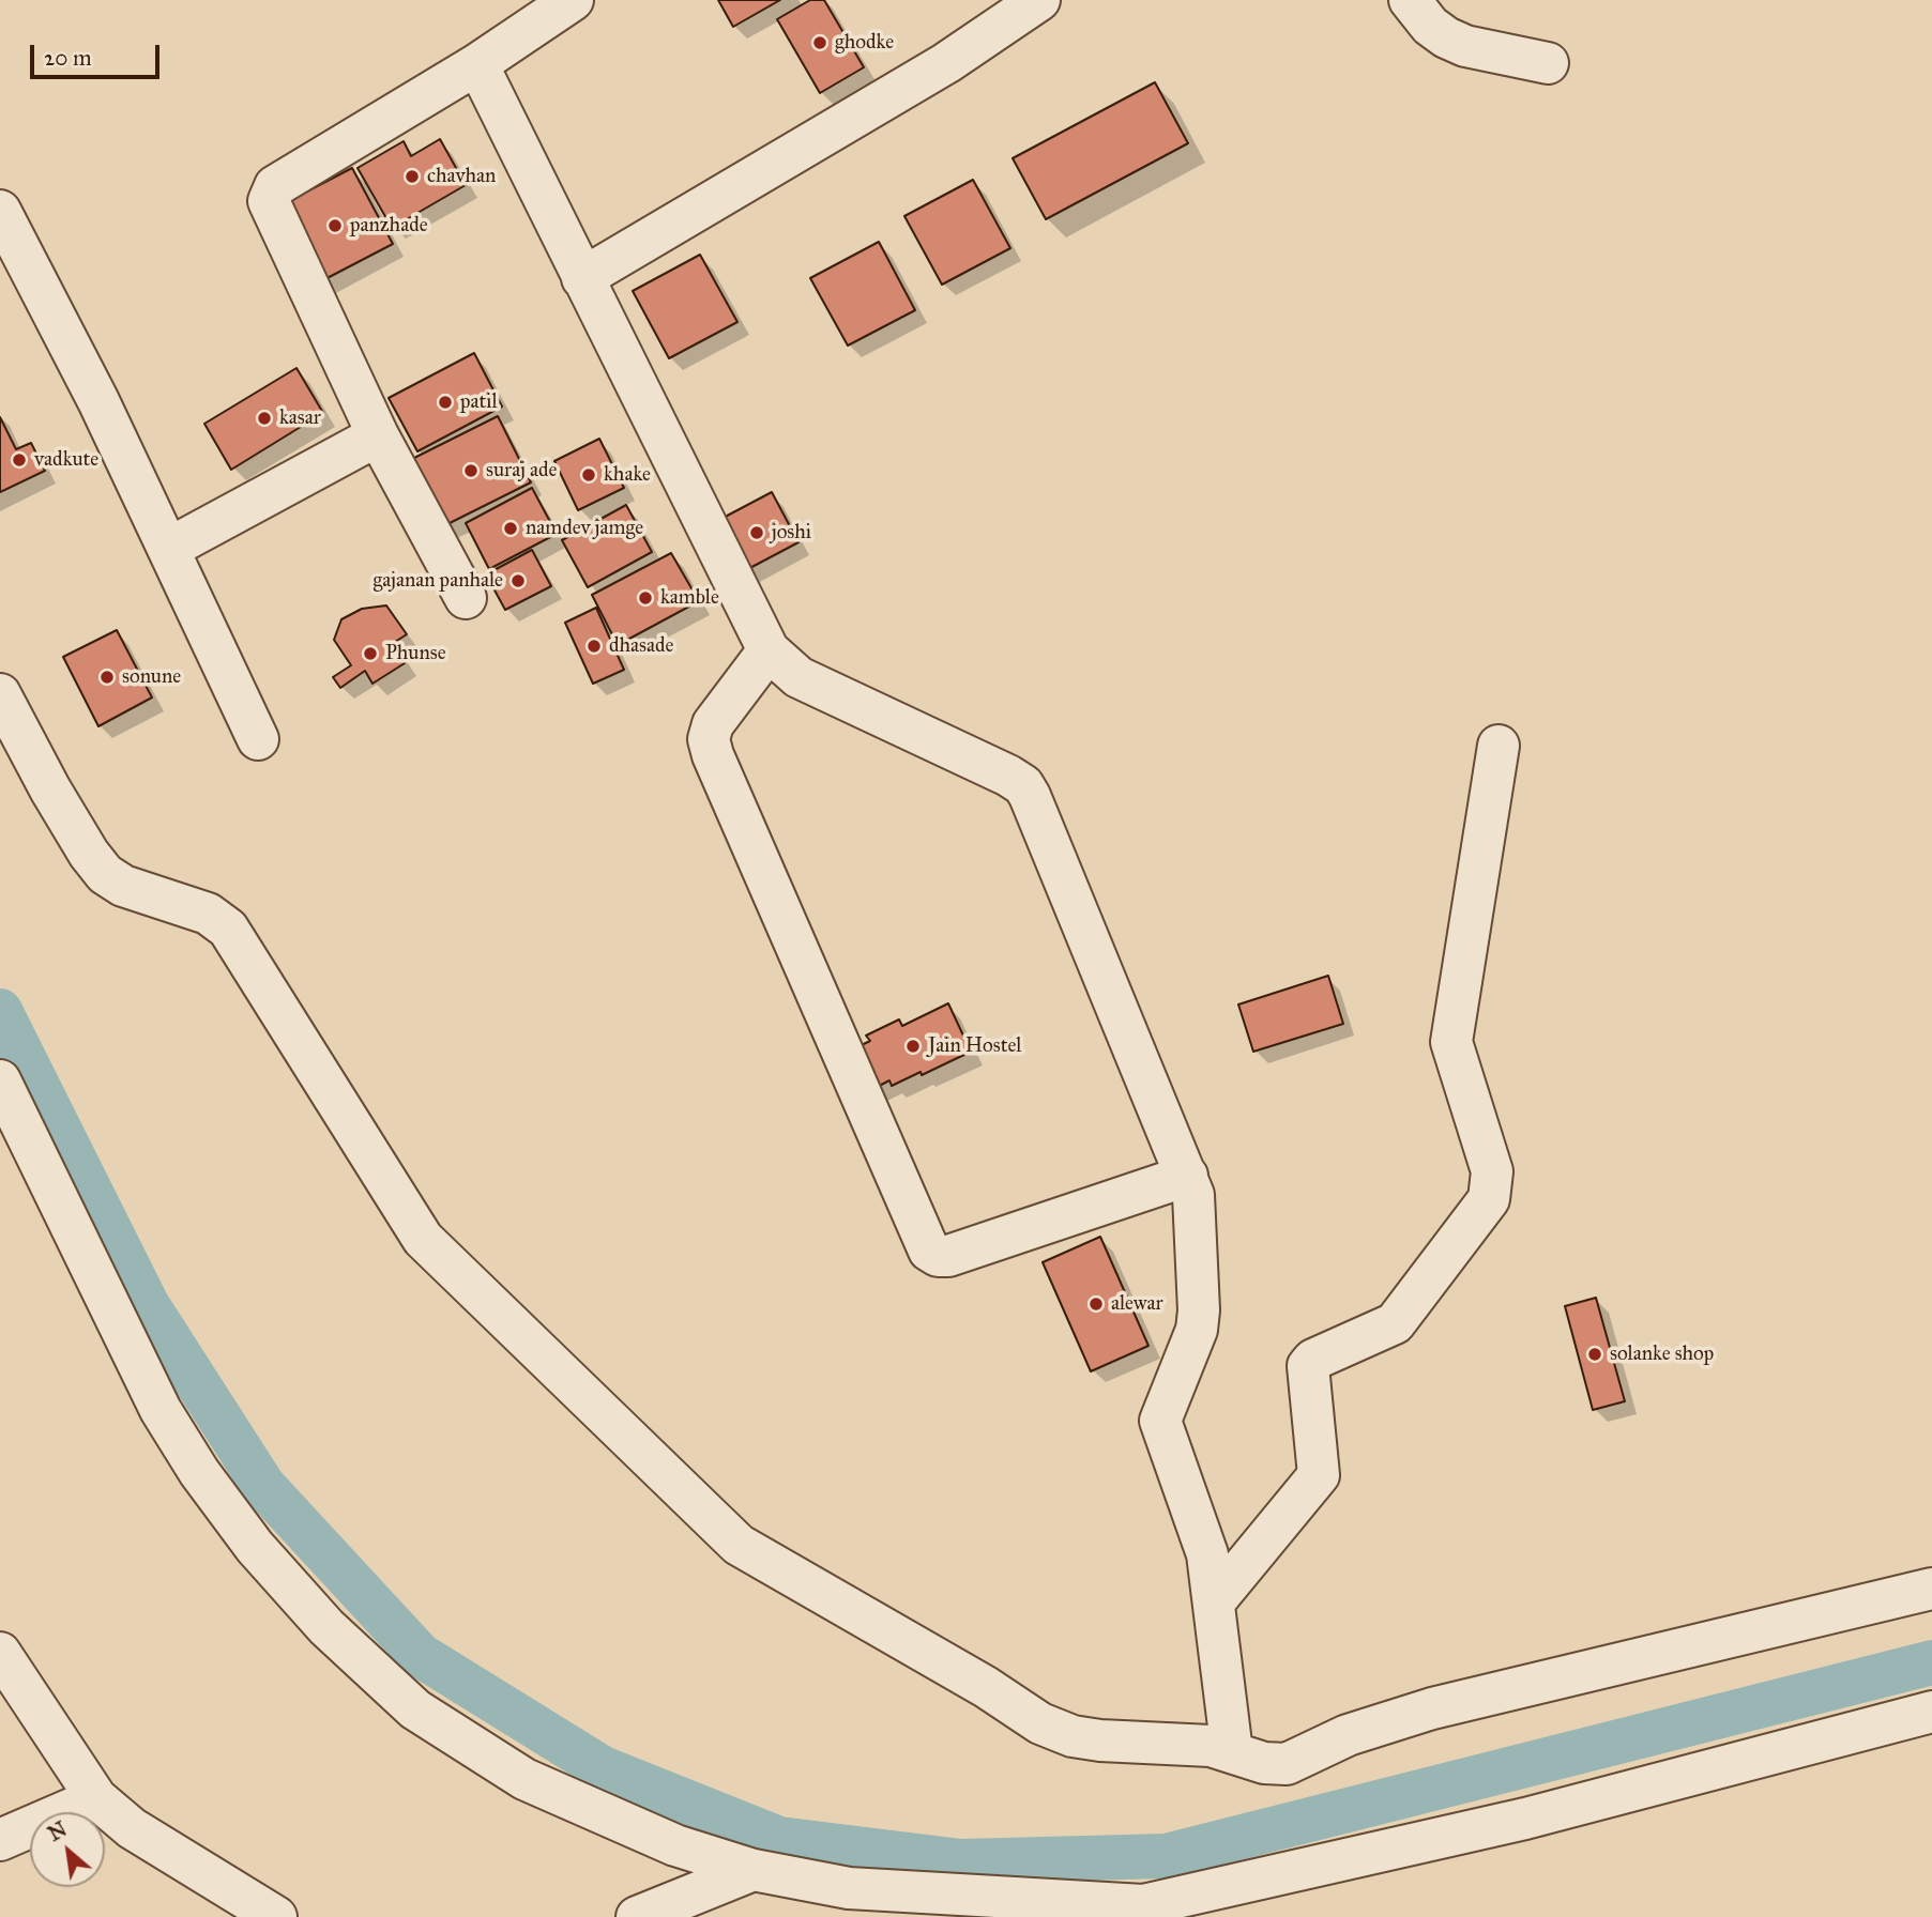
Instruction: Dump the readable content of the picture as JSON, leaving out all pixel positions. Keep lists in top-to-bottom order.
{
  "places": [
    "ghodke",
    "chavhan",
    "panzhade",
    "patil",
    "kasar",
    "vadkute",
    "suraj ade",
    "khake",
    "namdev jamge",
    "joshi",
    "gajanan panhale",
    "kamble",
    "dhasade",
    "Phunse",
    "sonune",
    "Jain Hostel",
    "alewar",
    "solanke shop"
  ],
  "scale_bar": "20 m",
  "north": "top left"
}
